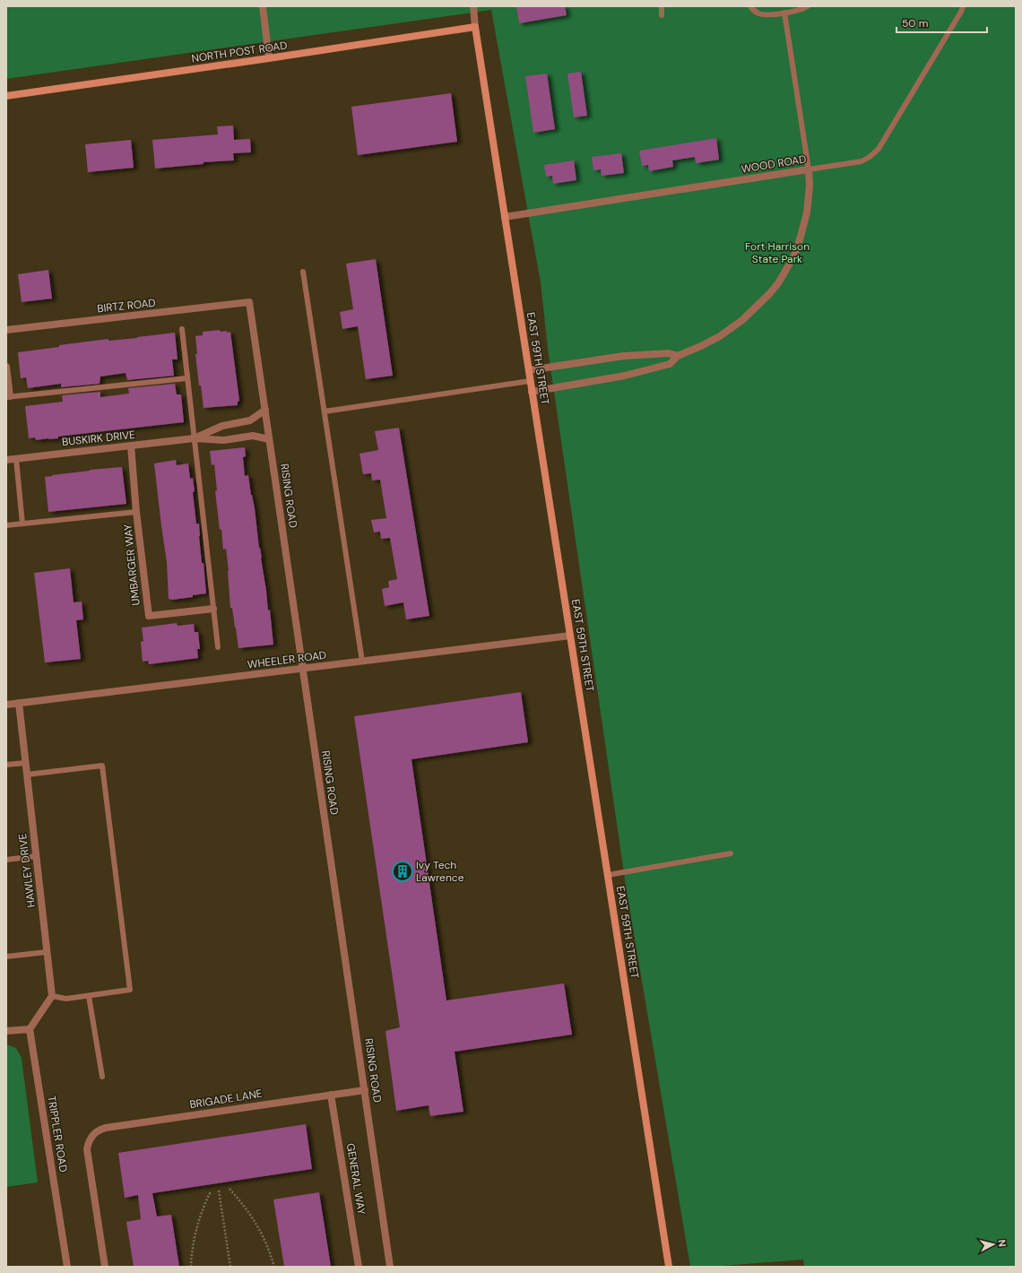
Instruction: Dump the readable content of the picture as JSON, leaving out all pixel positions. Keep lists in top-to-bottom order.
{
  "streets": {
    "street": [
      "NORTH POST ROAD",
      "WOOD ROAD",
      "BIRTZ ROAD",
      "EAST 59TH STREET",
      "BUSKIRK DRIVE",
      "RISING ROAD",
      "UMBARGER WAY",
      "WHEELER ROAD",
      "HAWLEY DRIVE",
      "BRIGADE LANE",
      "TRIPPLER ROAD",
      "GENERAL WAY"
    ]
  },
  "crossings": [
    ["NORTH POST ROAD", "EAST 59TH STREET"],
    ["WOOD ROAD", "EAST 59TH STREET"],
    ["BIRTZ ROAD", "RISING ROAD"],
    ["EAST 59TH STREET", "WHEELER ROAD"],
    ["BUSKIRK DRIVE", "RISING ROAD"],
    ["BUSKIRK DRIVE", "UMBARGER WAY"],
    ["RISING ROAD", "WHEELER ROAD"],
    ["RISING ROAD", "BRIGADE LANE"],
    ["WHEELER ROAD", "HAWLEY DRIVE"],
    ["BRIGADE LANE", "GENERAL WAY"]
  ],
  "parks": ["Fort Harrison State Park"],
  "places": {
    "building": ["Ivy Tech Lawrence"]
  },
  "scale_bar": "50 m",
  "north": "right"
}
